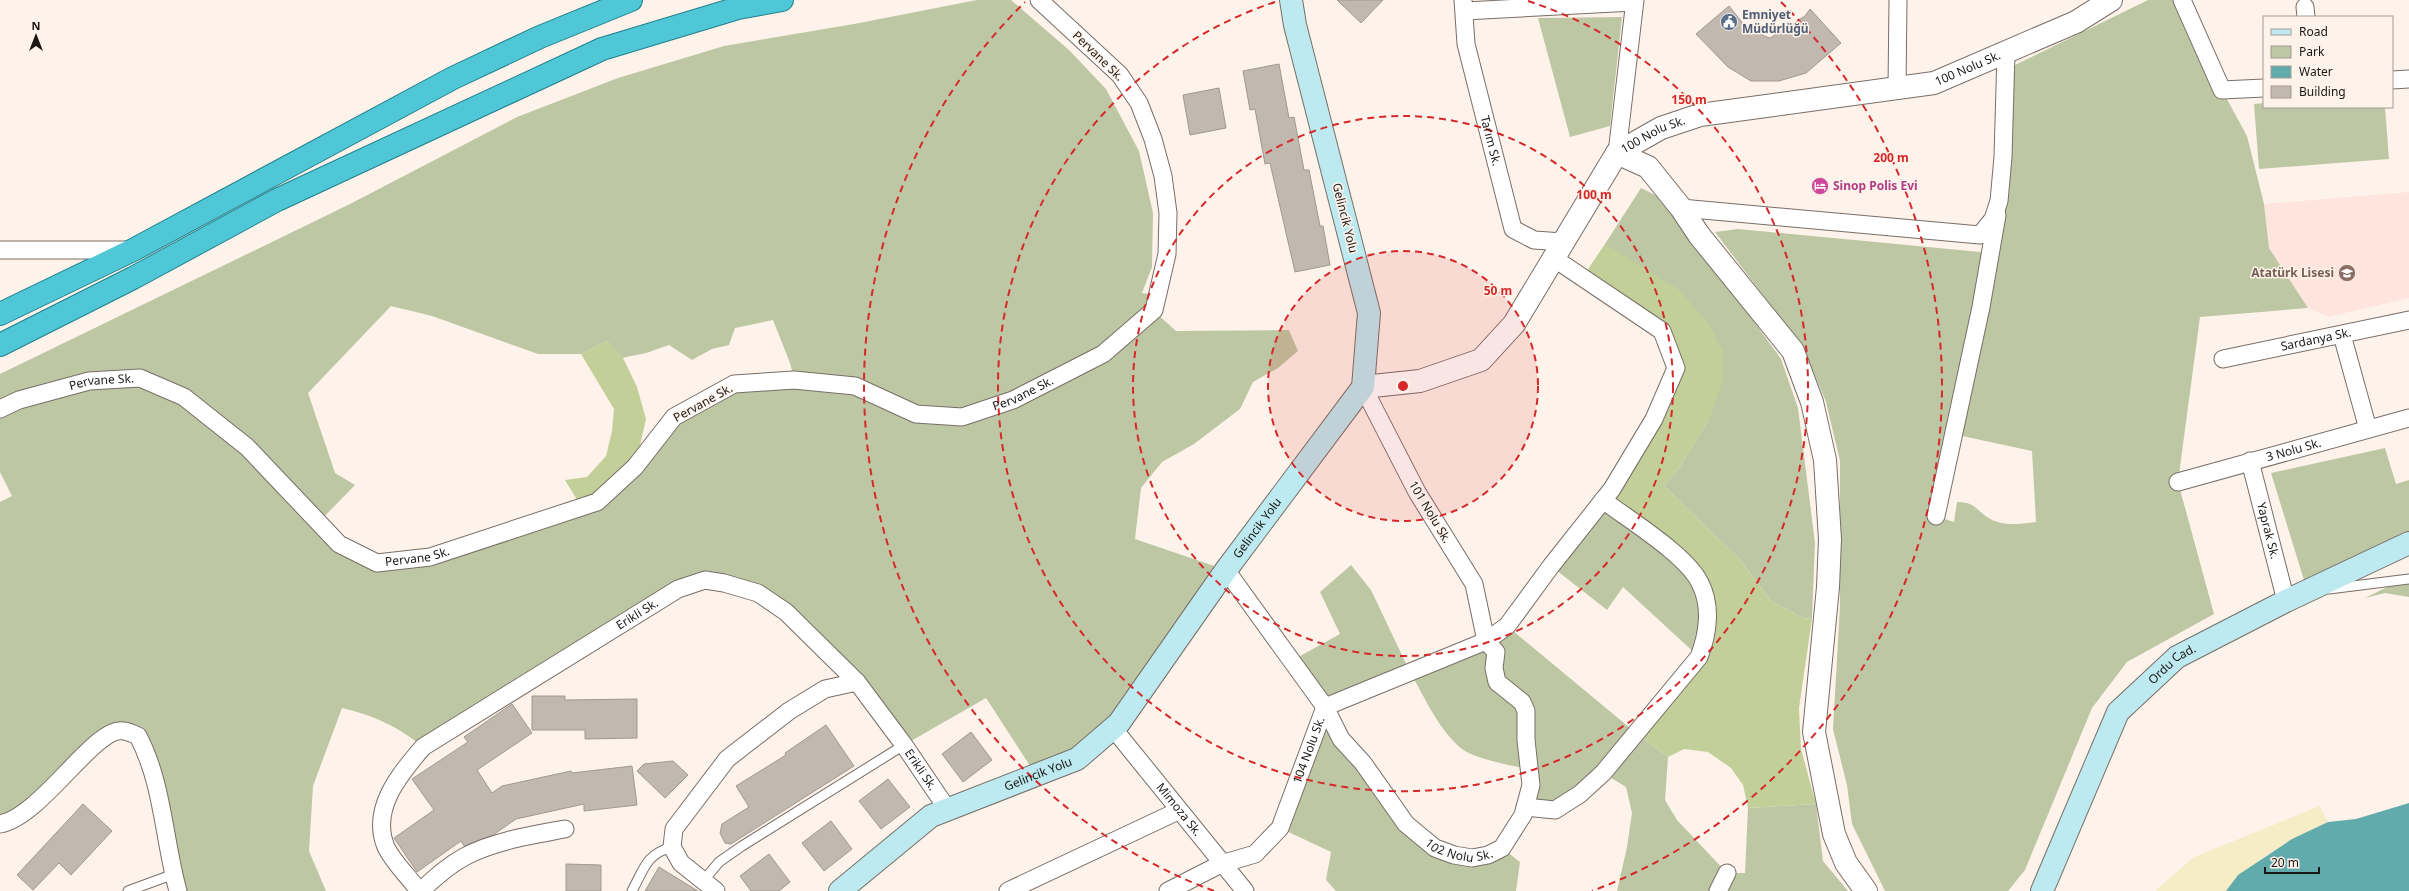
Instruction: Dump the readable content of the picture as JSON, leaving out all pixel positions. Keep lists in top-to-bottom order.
{
  "streets": {
    "main road": ["Gelincik Yolu", "Ordu Cad."],
    "street": [
      "Pervane Sk.",
      "100 Nolu Sk.",
      "Tarım Sk.",
      "Sardanya Sk.",
      "3 Nolu Sk.",
      "101 Nolu Sk.",
      "Yaprak Sk.",
      "Erikli Sk.",
      "104 Nolu Sk.",
      "Mimoza Sk.",
      "102 Nolu Sk."
    ]
  },
  "crossings": [
    ["100 Nolu Sk.", "Tarım Sk."],
    ["100 Nolu Sk.", "Gelincik Yolu"],
    ["100 Nolu Sk.", "101 Nolu Sk."],
    ["Gelincik Yolu", "101 Nolu Sk."],
    ["Gelincik Yolu", "Erikli Sk."],
    ["Gelincik Yolu", "104 Nolu Sk."],
    ["Gelincik Yolu", "Mimoza Sk."],
    ["3 Nolu Sk.", "Yaprak Sk."],
    ["101 Nolu Sk.", "102 Nolu Sk."],
    ["Yaprak Sk.", "Ordu Cad."],
    ["104 Nolu Sk.", "Mimoza Sk."],
    ["104 Nolu Sk.", "102 Nolu Sk."]
  ],
  "places": {
    "public building": ["Emniyet Müdürlüğü"],
    "hotel": ["Sinop Polis Evi"],
    "school or university": ["Atatürk Lisesi"]
  },
  "legend": [
    "Road",
    "Park",
    "Water",
    "Building"
  ],
  "scale_bar": "20 m",
  "north": "top",
  "rings": [
    "150 m",
    "200 m",
    "100 m",
    "50 m"
  ]
}
